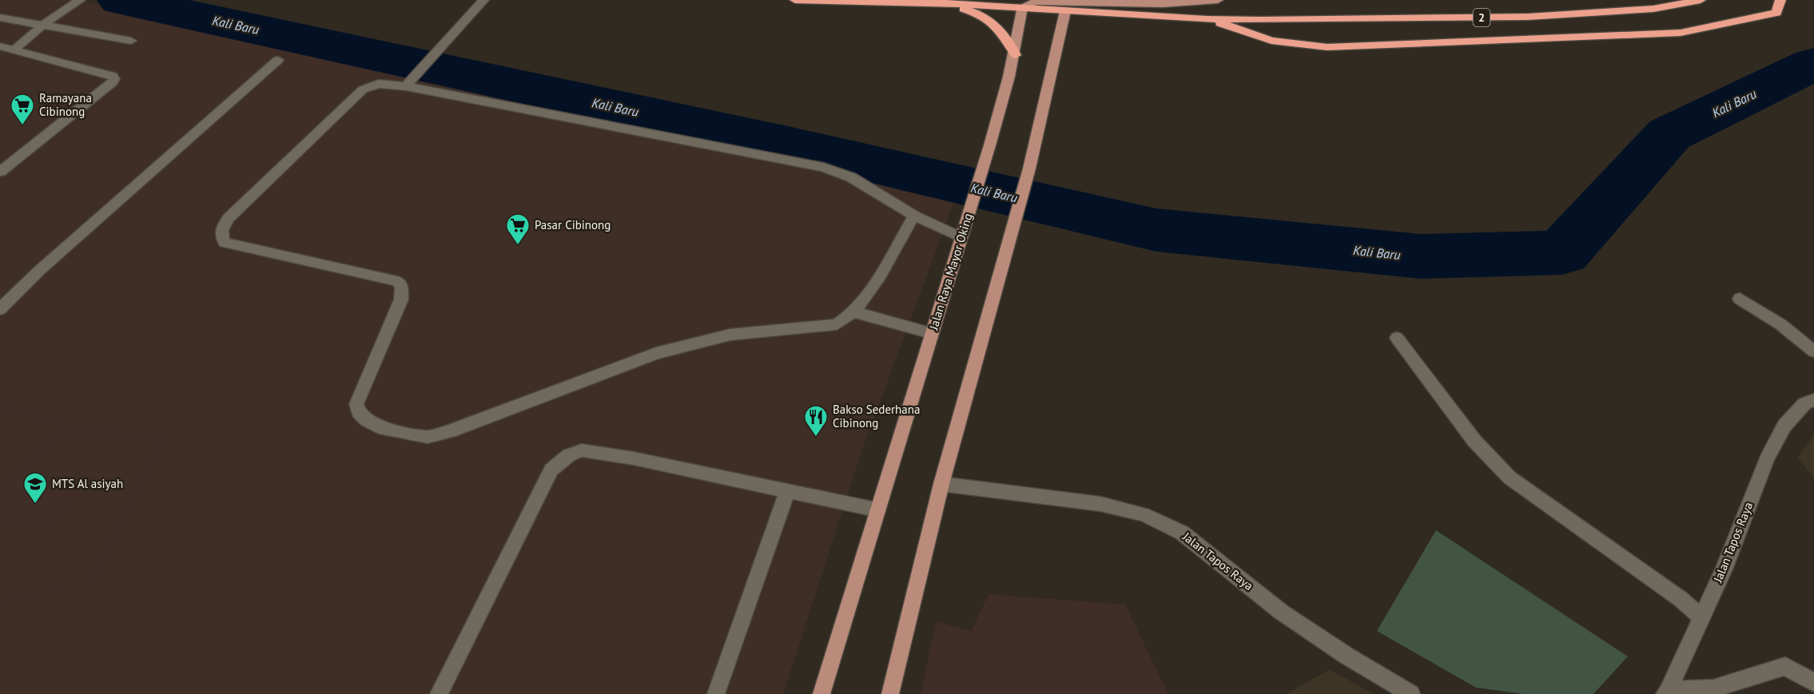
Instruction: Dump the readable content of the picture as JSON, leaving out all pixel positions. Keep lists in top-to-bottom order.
{
  "streets": {
    "highway": ["2"],
    "main road": ["Jalan Raya Mayor Oking", "Jalan Tapos Raya"]
  },
  "crossings": [
    ["2", "Jalan Raya Mayor Oking"]
  ],
  "water": ["Kali Baru"],
  "places": {
    "supermarket": ["Ramayana Cibinong", "Pasar Cibinong"],
    "restaurant": ["Bakso Sederhana Cibinong"],
    "school or university": ["MTS Al asiyah"]
  }
}
